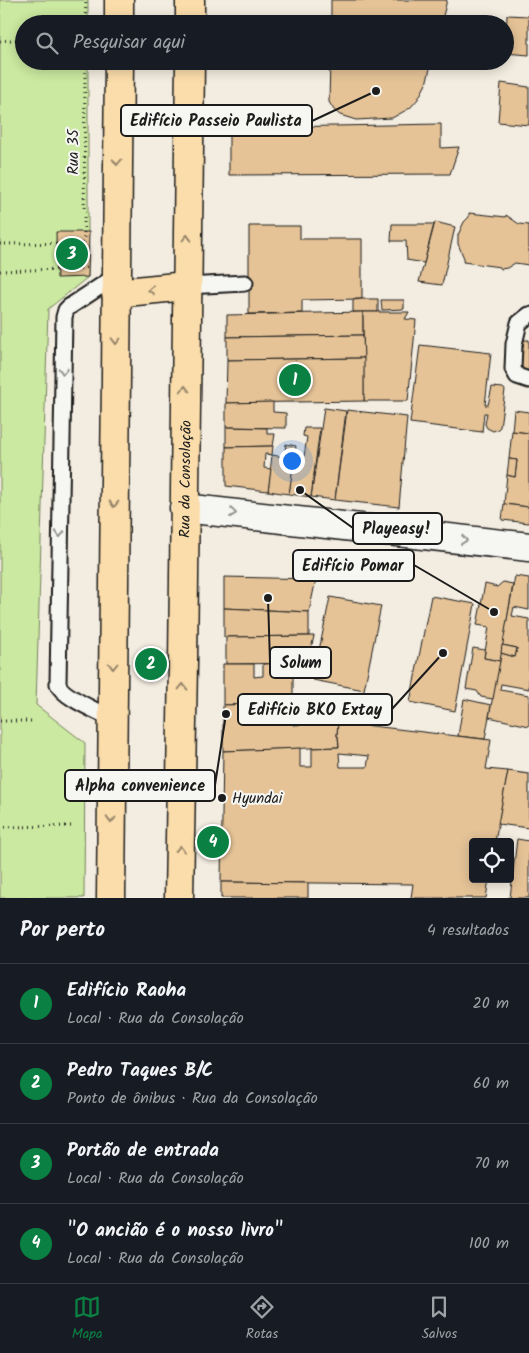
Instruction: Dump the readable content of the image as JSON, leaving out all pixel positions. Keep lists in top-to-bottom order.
{
  "streets": {
    "main road": ["Rua da Consolação"],
    "path": ["Rua 35"]
  },
  "places": [
    "Edifício Passeio Paulista",
    "Playeasy!",
    "Solum",
    "Edifício Pomar",
    "Edifício BKO Extay",
    "Alpha convenience",
    "Hyundai"
  ],
  "page": {
    "search": "Pesquisar aqui",
    "pins": [
      "3",
      "1",
      "2",
      "4"
    ],
    "heading": ["Por perto", "4 resultados"],
    "list": [
      {
        "mark": "1",
        "name": "Edifício Raoha",
        "note": "Local · Rua da Consolação",
        "value": "20 m"
      },
      {
        "mark": "2",
        "name": "Pedro Taques B/C",
        "note": "Ponto de ônibus · Rua da Consolação",
        "value": "60 m"
      },
      {
        "mark": "3",
        "name": "Portão de entrada",
        "note": "Local · Rua da Consolação",
        "value": "70 m"
      },
      {
        "mark": "4",
        "name": "\"O ancião é o nosso livro\"",
        "note": "Local · Rua da Consolação",
        "value": "100 m"
      }
    ],
    "nav": ["Mapa", "Rotas", "Salvos"]
  }
}
